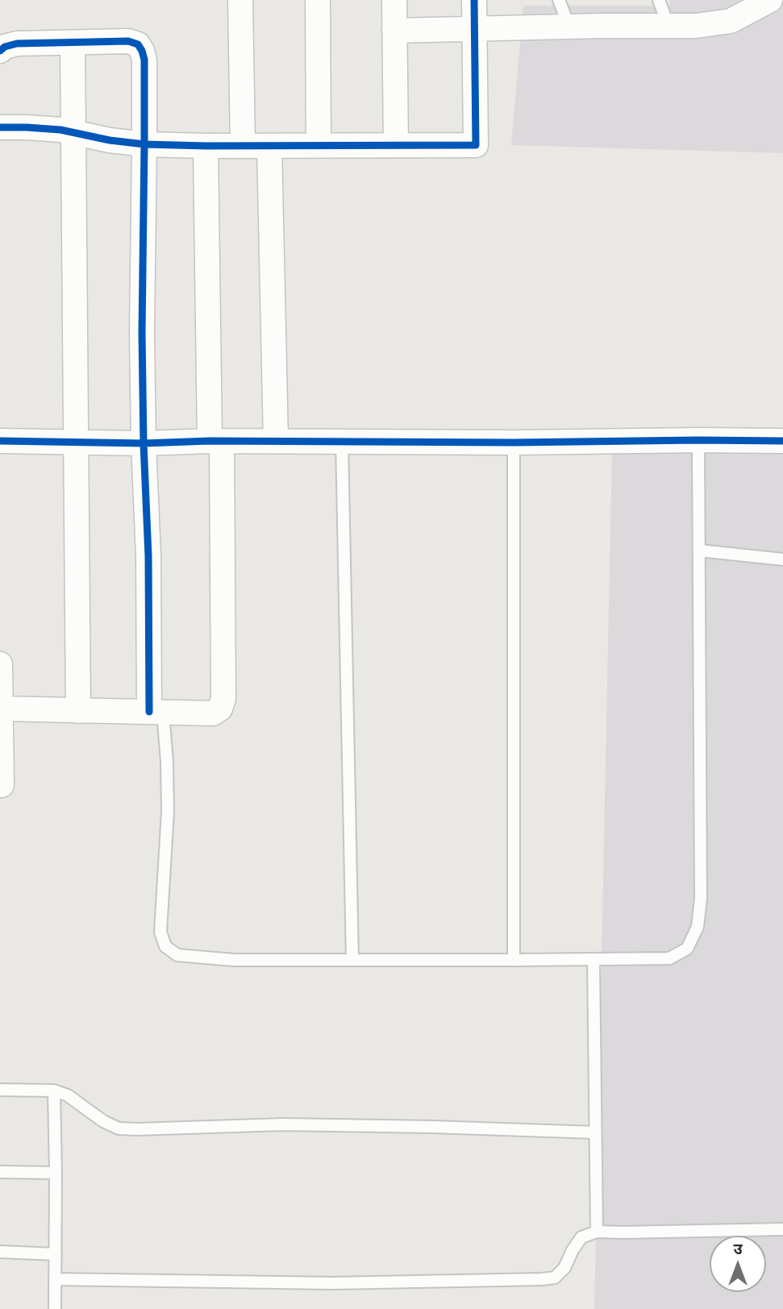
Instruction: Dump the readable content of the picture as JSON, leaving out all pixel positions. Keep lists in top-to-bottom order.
{
  "north": "top"
}
